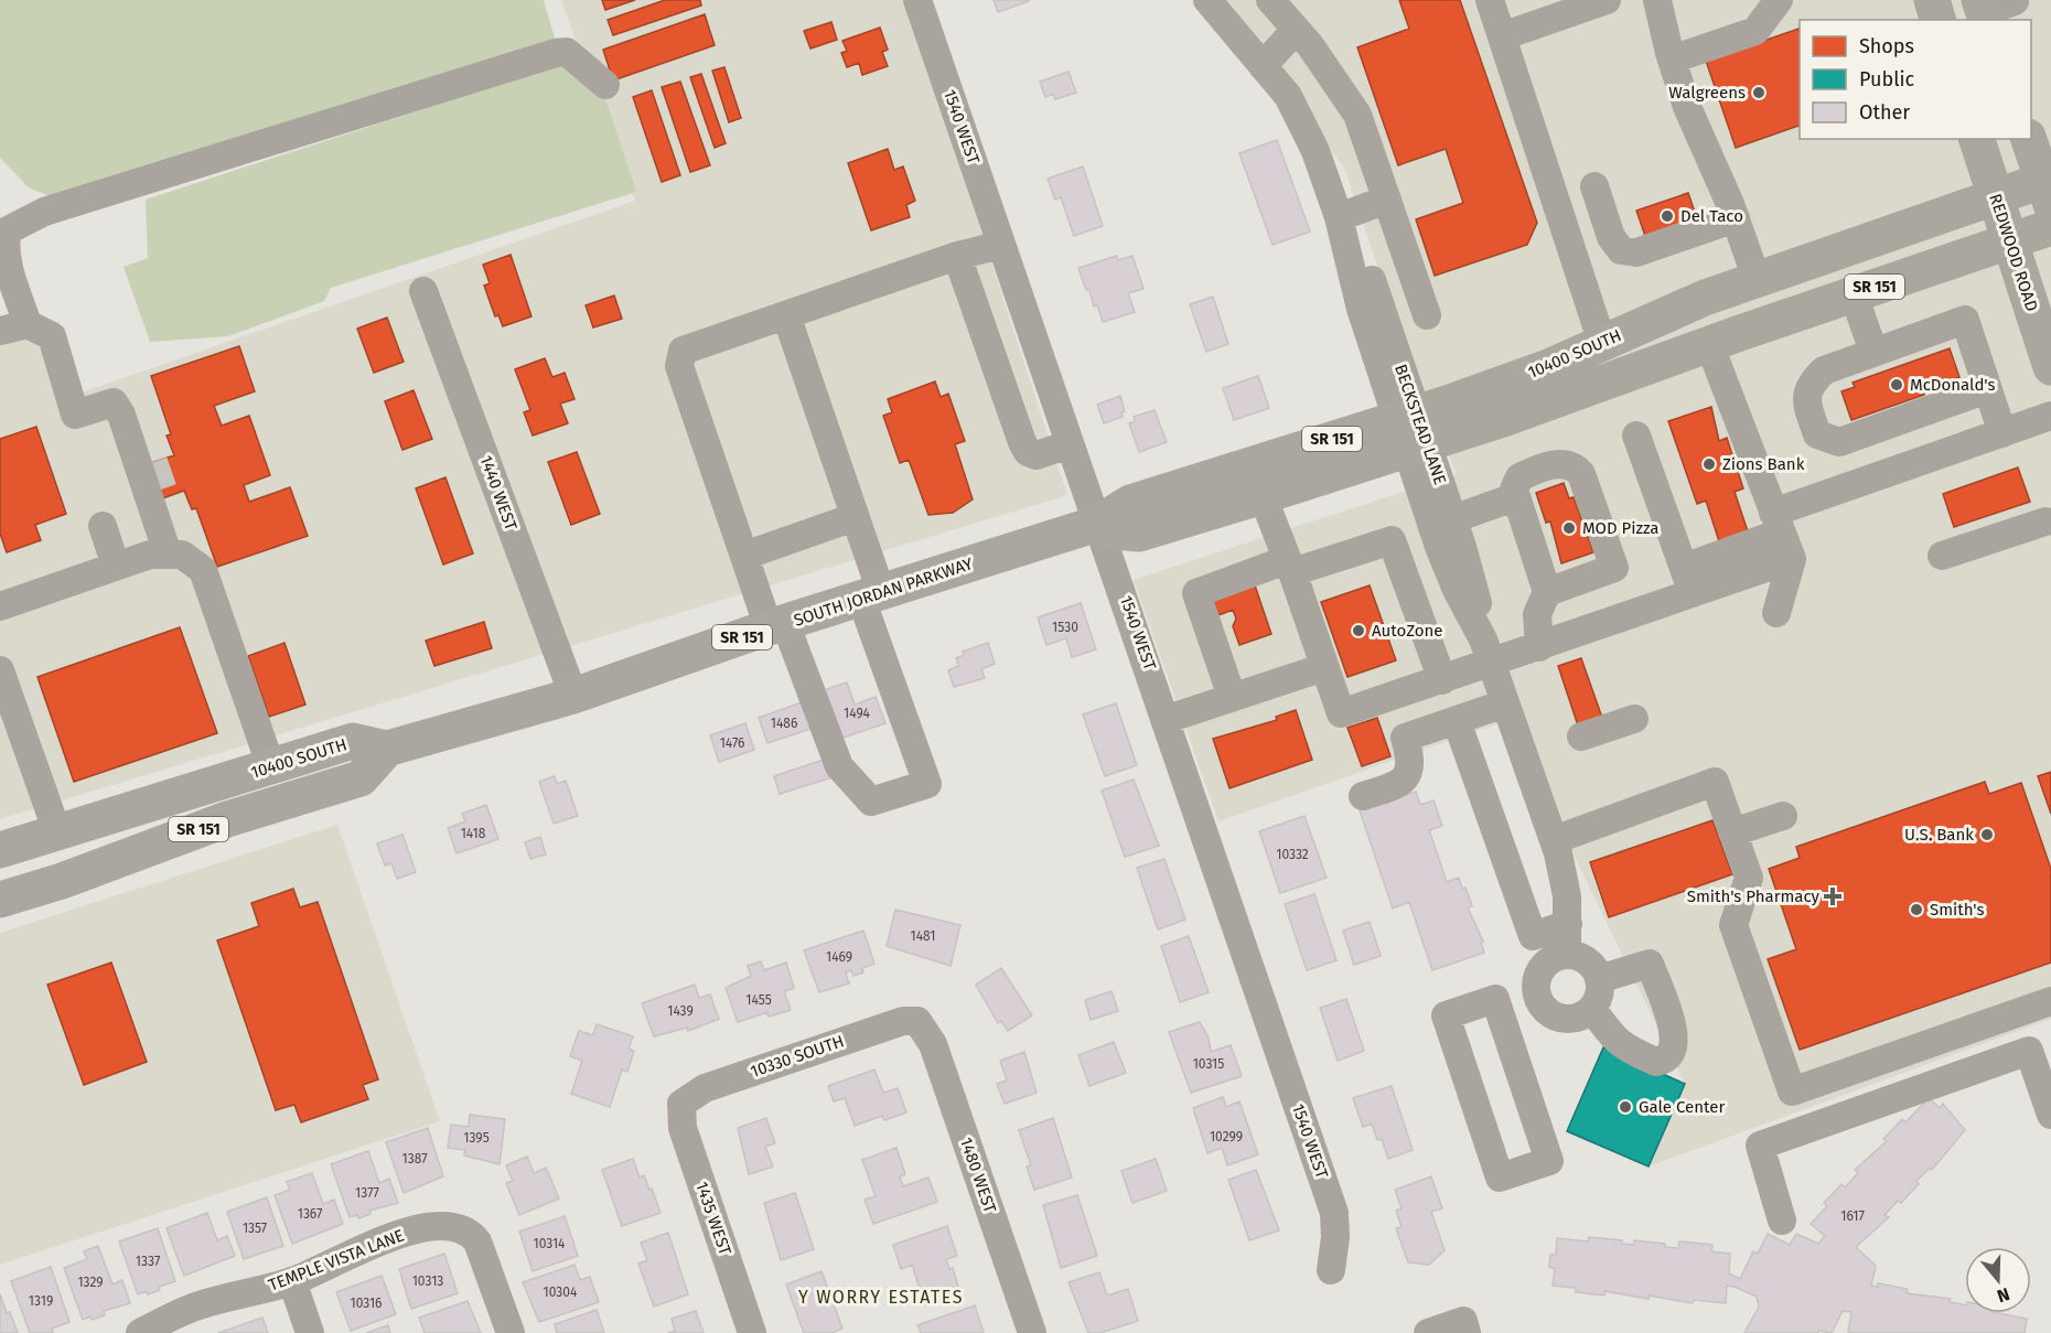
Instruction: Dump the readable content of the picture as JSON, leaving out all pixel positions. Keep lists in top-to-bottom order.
{
  "streets": {
    "main road": [
      "REDWOOD ROAD",
      "SR 151",
      "10400 SOUTH",
      "SOUTH JORDAN PARKWAY"
    ],
    "street": [
      "1540 WEST",
      "BECKSTEAD LANE",
      "1440 WEST",
      "10330 SOUTH",
      "1480 WEST",
      "1435 WEST",
      "TEMPLE VISTA LANE"
    ]
  },
  "crossings": [
    ["1540 WEST", "10400 SOUTH"],
    ["1540 WEST", "SOUTH JORDAN PARKWAY"],
    ["REDWOOD ROAD", "10400 SOUTH"],
    ["SR 151", "10400 SOUTH"],
    ["SR 151", "SOUTH JORDAN PARKWAY"],
    ["10400 SOUTH", "BECKSTEAD LANE"],
    ["10400 SOUTH", "SOUTH JORDAN PARKWAY"],
    ["1440 WEST", "SOUTH JORDAN PARKWAY"],
    ["10330 SOUTH", "1480 WEST"],
    ["10330 SOUTH", "1435 WEST"]
  ],
  "districts": ["Y WORRY ESTATES"],
  "places": {
    "other": [
      "Walgreens",
      "Del Taco",
      "McDonald's",
      "Zions Bank",
      "MOD Pizza",
      "AutoZone",
      "U.S. Bank",
      "Smith's",
      "Gale Center"
    ],
    "health": ["Smith's Pharmacy"]
  },
  "house_numbers": [
    "1530",
    "1494",
    "1486",
    "1476",
    "1418",
    "10332",
    "1481",
    "1469",
    "1455",
    "1439",
    "10315",
    "10299",
    "1395",
    "1387",
    "1377",
    "1367",
    "1617",
    "1357",
    "10314",
    "1337",
    "10313",
    "1329",
    "10304",
    "1319",
    "10316"
  ],
  "legend": ["Shops", "Public", "Other"],
  "north": "bottom"
}
